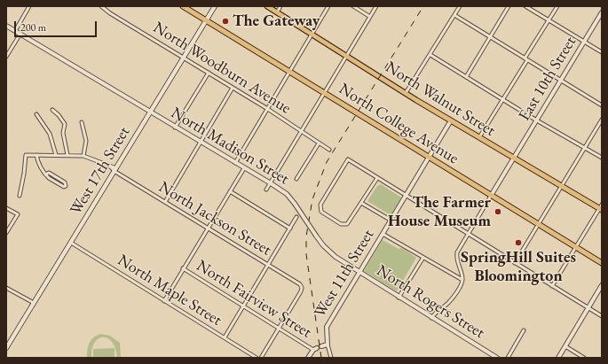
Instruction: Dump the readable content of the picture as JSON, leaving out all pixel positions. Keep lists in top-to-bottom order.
{
  "streets": {
    "main road": ["North Walnut Street", "North College Avenue", "West 17th Street"],
    "street": [
      "North Woodburn Avenue",
      "East 10th Street",
      "North Madison Street",
      "North Jackson Street",
      "West 11th Street",
      "North Maple Street",
      "North Fairview Street",
      "North Rogers Street"
    ]
  },
  "crossings": [
    ["North Woodburn Avenue", "West 17th Street"],
    ["East 10th Street", "North Walnut Street"],
    ["East 10th Street", "North College Avenue"],
    ["North Walnut Street", "West 11th Street"],
    ["North College Avenue", "West 17th Street"],
    ["North College Avenue", "West 11th Street"],
    ["North Madison Street", "West 17th Street"],
    ["North Madison Street", "North Rogers Street"],
    ["West 17th Street", "North Jackson Street"],
    ["West 17th Street", "North Maple Street"],
    ["North Jackson Street", "North Fairview Street"],
    ["West 11th Street", "North Fairview Street"],
    ["West 11th Street", "North Rogers Street"]
  ],
  "places": ["The Gateway", "The Farmer House Museum", "SpringHill Suites Bloomington"],
  "scale_bar": "200 m"
}
